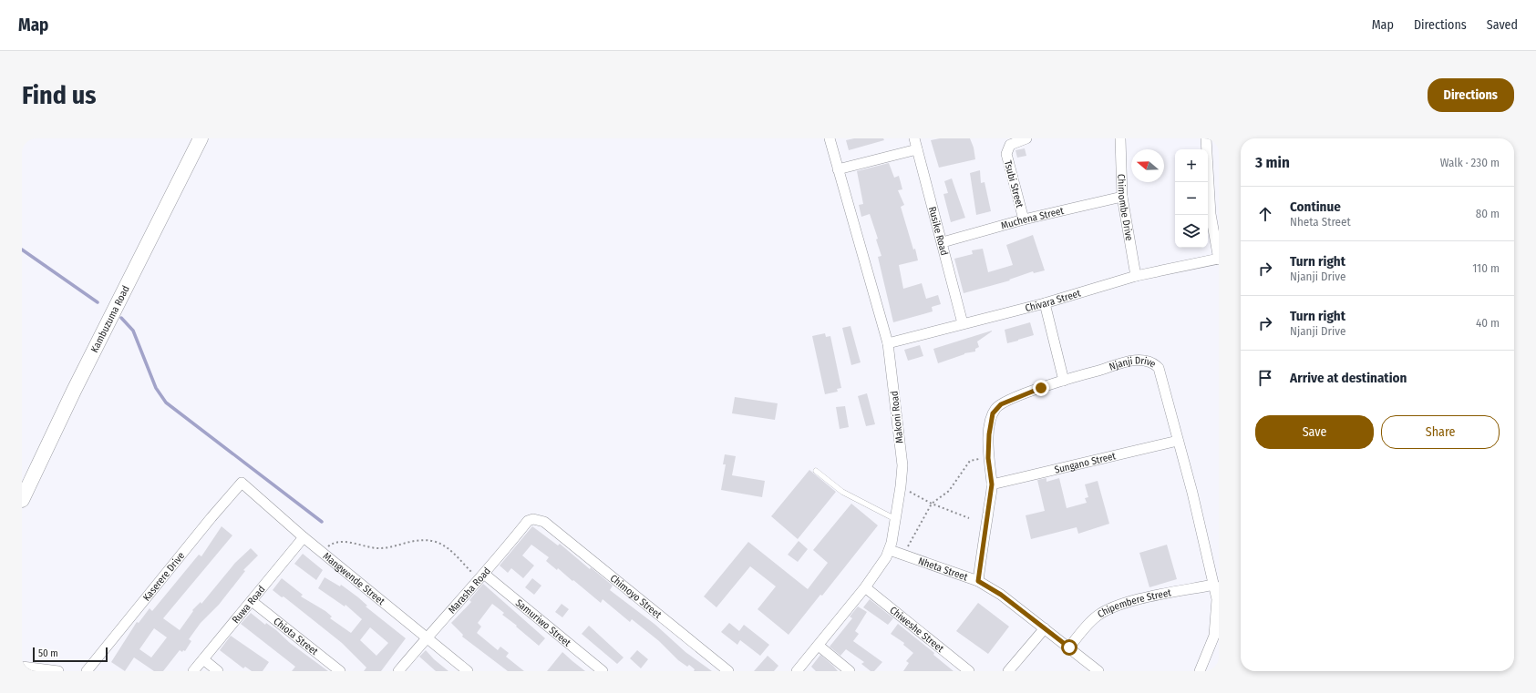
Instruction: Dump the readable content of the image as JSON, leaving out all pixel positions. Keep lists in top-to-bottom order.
{
  "streets": {
    "main road": ["Kambuzuma Road"],
    "street": [
      "Tsubi Street",
      "Chimombe Drive",
      "Muchena Street",
      "Rusike Road",
      "Chivara Street",
      "Njanji Drive",
      "Makoni Road",
      "Sungano Street",
      "Nheta Street",
      "Kaserere Drive",
      "Mangwende Street",
      "Marasha Road",
      "Chimoyo Street",
      "Ruwa Road",
      "Chipembere Street",
      "Samuriwo Street",
      "Chiweshe Street",
      "Chiota Street"
    ]
  },
  "crossings": [
    ["Tsubi Street", "Muchena Street"],
    ["Chimombe Drive", "Muchena Street"],
    ["Chimombe Drive", "Chivara Street"],
    ["Muchena Street", "Rusike Road"],
    ["Rusike Road", "Chivara Street"],
    ["Chivara Street", "Makoni Road"],
    ["Njanji Drive", "Sungano Street"],
    ["Njanji Drive", "Nheta Street"],
    ["Njanji Drive", "Chipembere Street"],
    ["Makoni Road", "Nheta Street"],
    ["Makoni Road", "Chiweshe Street"],
    ["Nheta Street", "Chipembere Street"],
    ["Kaserere Drive", "Mangwende Street"],
    ["Mangwende Street", "Marasha Road"],
    ["Mangwende Street", "Ruwa Road"],
    ["Marasha Road", "Chimoyo Street"],
    ["Marasha Road", "Samuriwo Street"],
    ["Ruwa Road", "Chiota Street"]
  ],
  "scale_bar": "50 m",
  "north": "left",
  "page": {
    "header": "Map",
    "nav": ["Map", "Directions", "Saved"],
    "buttons": [
      "Directions",
      ["Save", "Share"]
    ],
    "title": "Find us",
    "heading": ["3 min", "Walk · 230 m"],
    "map_buttons": ["+", "−"],
    "list": [
      ["Continue", "Nheta Street", "80 m"],
      ["Turn right", "Njanji Drive", "110 m"],
      ["Turn right", "Njanji Drive", "40 m"],
      "Arrive at destination"
    ],
    "scale": "50 m"
  }
}
